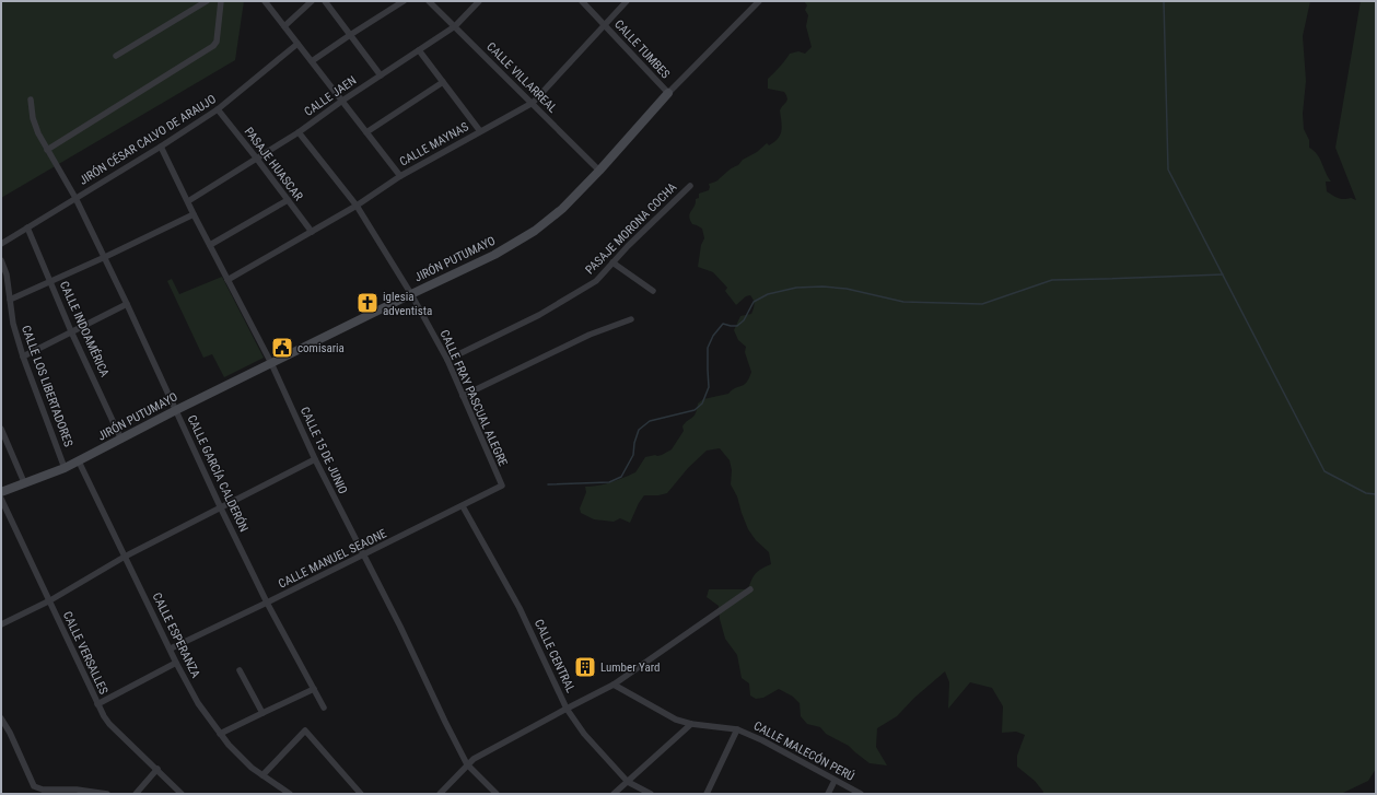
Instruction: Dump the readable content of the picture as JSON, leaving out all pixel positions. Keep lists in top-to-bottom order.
{
  "streets": {
    "street": [
      "CALLE TUMBES",
      "CALLE VILLARREAL",
      "CALLE JAEN",
      "JIRÓN CÉSAR CALVO DE ARAUJO",
      "CALLE MAYNAS",
      "PASAJE HUASCAR",
      "PASAJE MORONA COCHA",
      "JIRÓN PUTUMAYO",
      "CALLE INDOAMÉRICA",
      "CALLE LOS LIBERTADORES",
      "CALLE FRAY PASCUAL ALEGRE",
      "CALLE 15 DE JUNIO",
      "CALLE GARCÍA CALDERÓN",
      "CALLE MANUEL SEAONE",
      "CALLE ESPERANZA",
      "CALLE VERSALLES",
      "CALLE CENTRAL",
      "CALLE MALECÓN PERÚ"
    ]
  },
  "crossings": [
    ["CALLE TUMBES", "CALLE MAYNAS"],
    ["CALLE TUMBES", "JIRÓN PUTUMAYO"],
    ["CALLE VILLARREAL", "CALLE JAEN"],
    ["CALLE VILLARREAL", "CALLE MAYNAS"],
    ["CALLE VILLARREAL", "JIRÓN PUTUMAYO"],
    ["CALLE JAEN", "PASAJE HUASCAR"],
    ["CALLE JAEN", "CALLE FRAY PASCUAL ALEGRE"],
    ["CALLE JAEN", "CALLE 15 DE JUNIO"],
    ["JIRÓN CÉSAR CALVO DE ARAUJO", "PASAJE HUASCAR"],
    ["JIRÓN CÉSAR CALVO DE ARAUJO", "CALLE INDOAMÉRICA"],
    ["JIRÓN CÉSAR CALVO DE ARAUJO", "CALLE 15 DE JUNIO"],
    ["JIRÓN CÉSAR CALVO DE ARAUJO", "CALLE GARCÍA CALDERÓN"],
    ["CALLE MAYNAS", "PASAJE HUASCAR"],
    ["CALLE MAYNAS", "CALLE FRAY PASCUAL ALEGRE"],
    ["CALLE MAYNAS", "CALLE 15 DE JUNIO"],
    ["PASAJE MORONA COCHA", "CALLE FRAY PASCUAL ALEGRE"],
    ["JIRÓN PUTUMAYO", "CALLE INDOAMÉRICA"],
    ["JIRÓN PUTUMAYO", "CALLE LOS LIBERTADORES"],
    ["JIRÓN PUTUMAYO", "CALLE FRAY PASCUAL ALEGRE"],
    ["JIRÓN PUTUMAYO", "CALLE 15 DE JUNIO"],
    ["JIRÓN PUTUMAYO", "CALLE GARCÍA CALDERÓN"],
    ["JIRÓN PUTUMAYO", "CALLE ESPERANZA"],
    ["CALLE FRAY PASCUAL ALEGRE", "CALLE MANUEL SEAONE"],
    ["CALLE 15 DE JUNIO", "CALLE MANUEL SEAONE"],
    ["CALLE GARCÍA CALDERÓN", "CALLE MANUEL SEAONE"],
    ["CALLE MANUEL SEAONE", "CALLE ESPERANZA"],
    ["CALLE MANUEL SEAONE", "CALLE CENTRAL"]
  ],
  "places": {
    "church": ["iglesia adventista"],
    "public building": ["comisaria"],
    "building": ["Lumber Yard"]
  }
}
